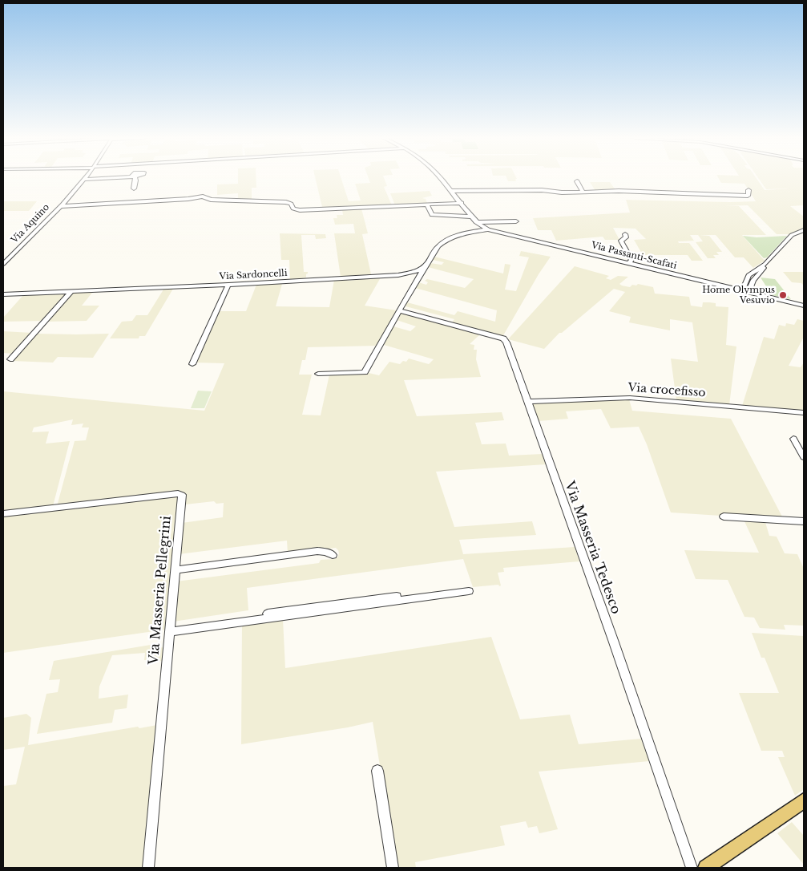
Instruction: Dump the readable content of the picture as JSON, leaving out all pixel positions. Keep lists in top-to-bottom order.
{
  "streets": {
    "street": [
      "Via Aquino",
      "Via Passanti-Scafati",
      "Via Sardoncelli",
      "Via crocefisso",
      "Via Masseria Tedesco",
      "Via Masseria Pellegrini"
    ]
  },
  "crossings": [
    ["Via crocefisso", "Via Masseria Tedesco"]
  ],
  "places": ["Home Olympus Vesuvio"]
}
